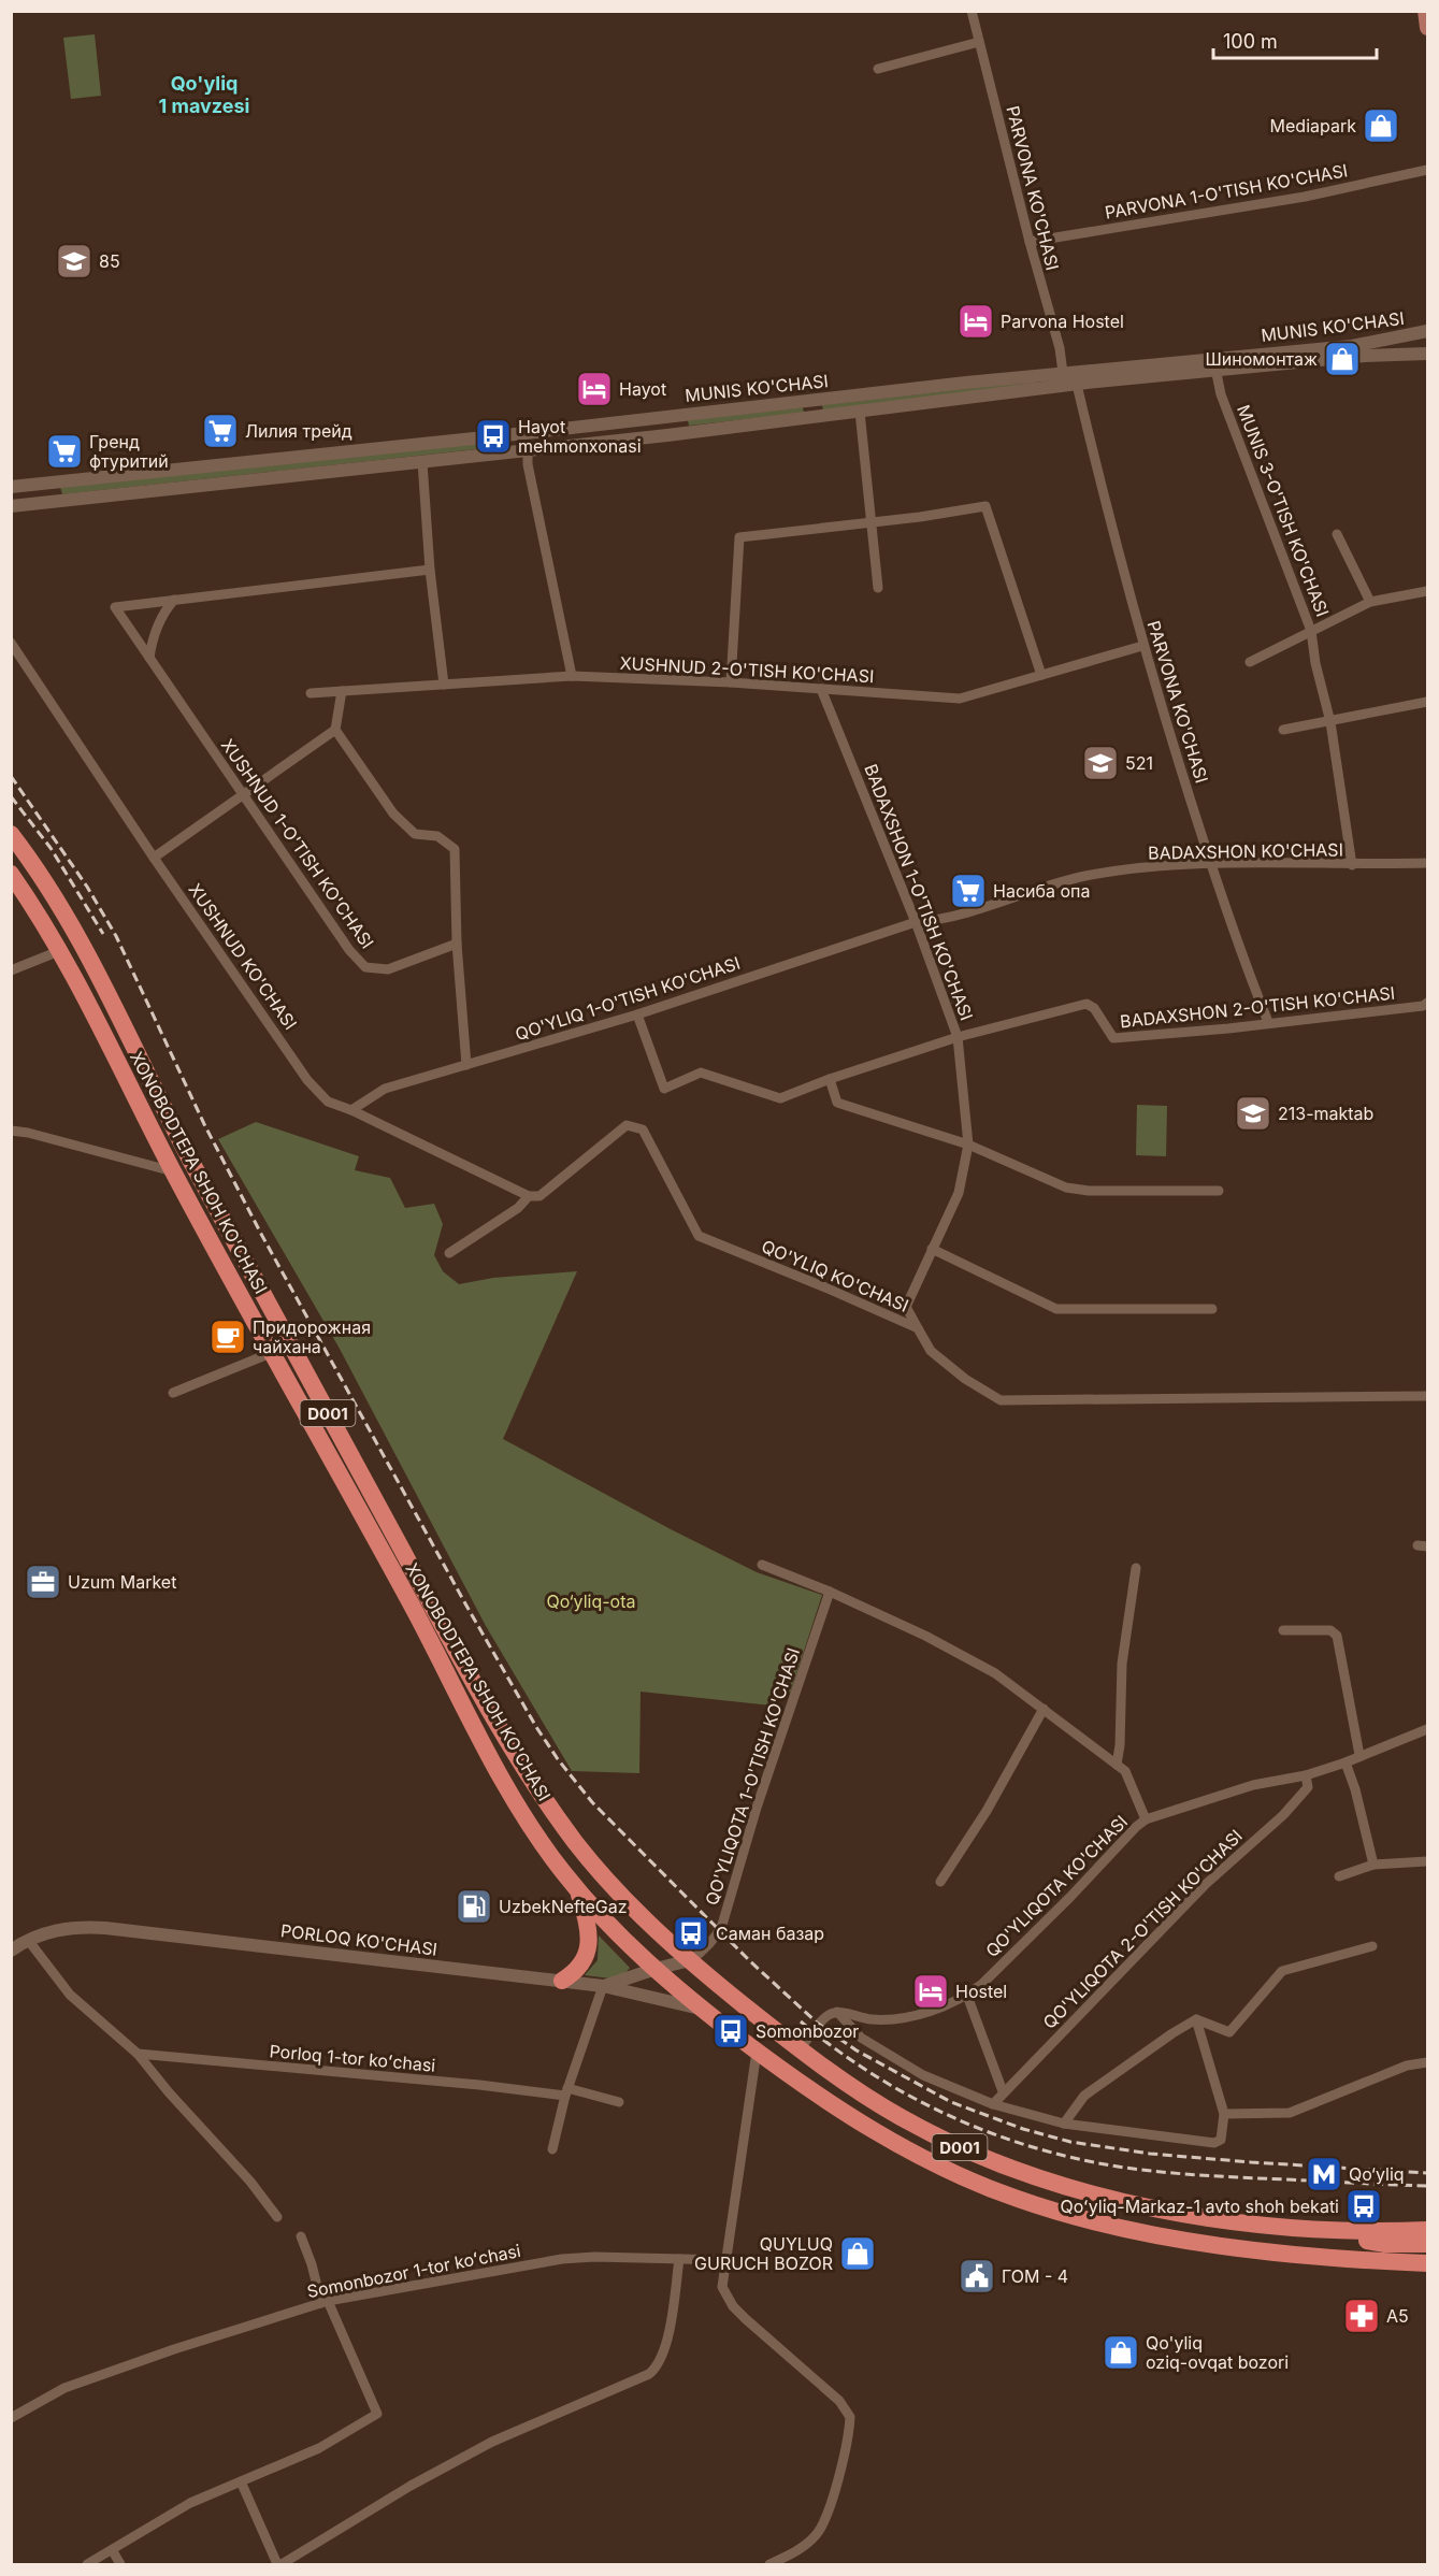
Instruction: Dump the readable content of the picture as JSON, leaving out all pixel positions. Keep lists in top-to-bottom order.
{
  "streets": {
    "highway": ["XONOBODTEPA SHOH KO'CHASI", "D001"],
    "street": [
      "PARVONA KO'CHASI",
      "PARVONA 1-O'TISH KO'CHASI",
      "MUNIS KO'CHASI",
      "MUNIS 3-O'TISH KO'CHASI",
      "XUSHNUD 2-O'TISH KO'CHASI",
      "XUSHNUD 1-O'TISH KO'CHASI",
      "BADAXSHON KO'CHASI",
      "BADAXSHON 1-O'TISH KO'CHASI",
      "XUSHNUD KO'CHASI",
      "QO'YLIQ 1-O'TISH KO'CHASI",
      "BADAXSHON 2-O'TISH KO'CHASI",
      "QO'YLIQ KO'CHASI",
      "QO'YLIQOTA 1-O'TISH KO'CHASI",
      "QO'YLIQOTA KO'CHASI",
      "QO'YLIQOTA 2-O'TISH KO'CHASI",
      "PORLOQ KO'CHASI",
      "Porloq 1-tor koʻchasi",
      "Somonbozor 1-tor koʻchasi"
    ]
  },
  "crossings": [
    ["PARVONA KO'CHASI", "PARVONA 1-O'TISH KO'CHASI"],
    ["PARVONA KO'CHASI", "MUNIS KO'CHASI"],
    ["PARVONA KO'CHASI", "XUSHNUD 2-O'TISH KO'CHASI"],
    ["PARVONA KO'CHASI", "BADAXSHON KO'CHASI"],
    ["PARVONA KO'CHASI", "BADAXSHON 2-O'TISH KO'CHASI"],
    ["MUNIS KO'CHASI", "MUNIS 3-O'TISH KO'CHASI"],
    ["MUNIS 3-O'TISH KO'CHASI", "BADAXSHON KO'CHASI"],
    ["XUSHNUD 2-O'TISH KO'CHASI", "BADAXSHON 1-O'TISH KO'CHASI"],
    ["BADAXSHON KO'CHASI", "BADAXSHON 1-O'TISH KO'CHASI"],
    ["BADAXSHON KO'CHASI", "QO'YLIQ 1-O'TISH KO'CHASI"],
    ["BADAXSHON 1-O'TISH KO'CHASI", "QO'YLIQ 1-O'TISH KO'CHASI"],
    ["BADAXSHON 1-O'TISH KO'CHASI", "BADAXSHON 2-O'TISH KO'CHASI"],
    ["BADAXSHON 1-O'TISH KO'CHASI", "QO'YLIQ KO'CHASI"],
    ["XUSHNUD KO'CHASI", "QO'YLIQ 1-O'TISH KO'CHASI"],
    ["XUSHNUD KO'CHASI", "QO'YLIQ KO'CHASI"],
    ["XONOBODTEPA SHOH KO'CHASI", "QO'YLIQOTA 1-O'TISH KO'CHASI"],
    ["XONOBODTEPA SHOH KO'CHASI", "PORLOQ KO'CHASI"],
    ["QO'YLIQOTA KO'CHASI", "QO'YLIQOTA 2-O'TISH KO'CHASI"]
  ],
  "districts": ["Qo'yliq 1 mavzesi"],
  "parks": ["Qo‘yliq-ota"],
  "places": {
    "shop": [
      "Mediapark",
      "Шиномонтаж",
      "QUYLUQ GURUCH BOZOR",
      "Qo'yliq oziq-ovqat bozori"
    ],
    "school or university": ["85", "521", "213-maktab"],
    "hotel": ["Parvona Hostel", "Hayot", "Hostel"],
    "supermarket": ["Лилия трейд", "Гренд фтуритий", "Насиба опа"],
    "bus stop": [
      "Hayot mehmonxonasi",
      "Саман базар",
      "Somonbozor",
      "Qoʻyliq-Markaz-1 avto shoh bekati"
    ],
    "cafe": ["Придорожная чайхана"],
    "office": ["Uzum Market"],
    "fuel station": ["UzbekNefteGaz"],
    "metro station": ["Qo‘yliq"],
    "public building": ["ГОМ - 4"],
    "pharmacy": ["А5"]
  },
  "scale_bar": "100 m"
}
